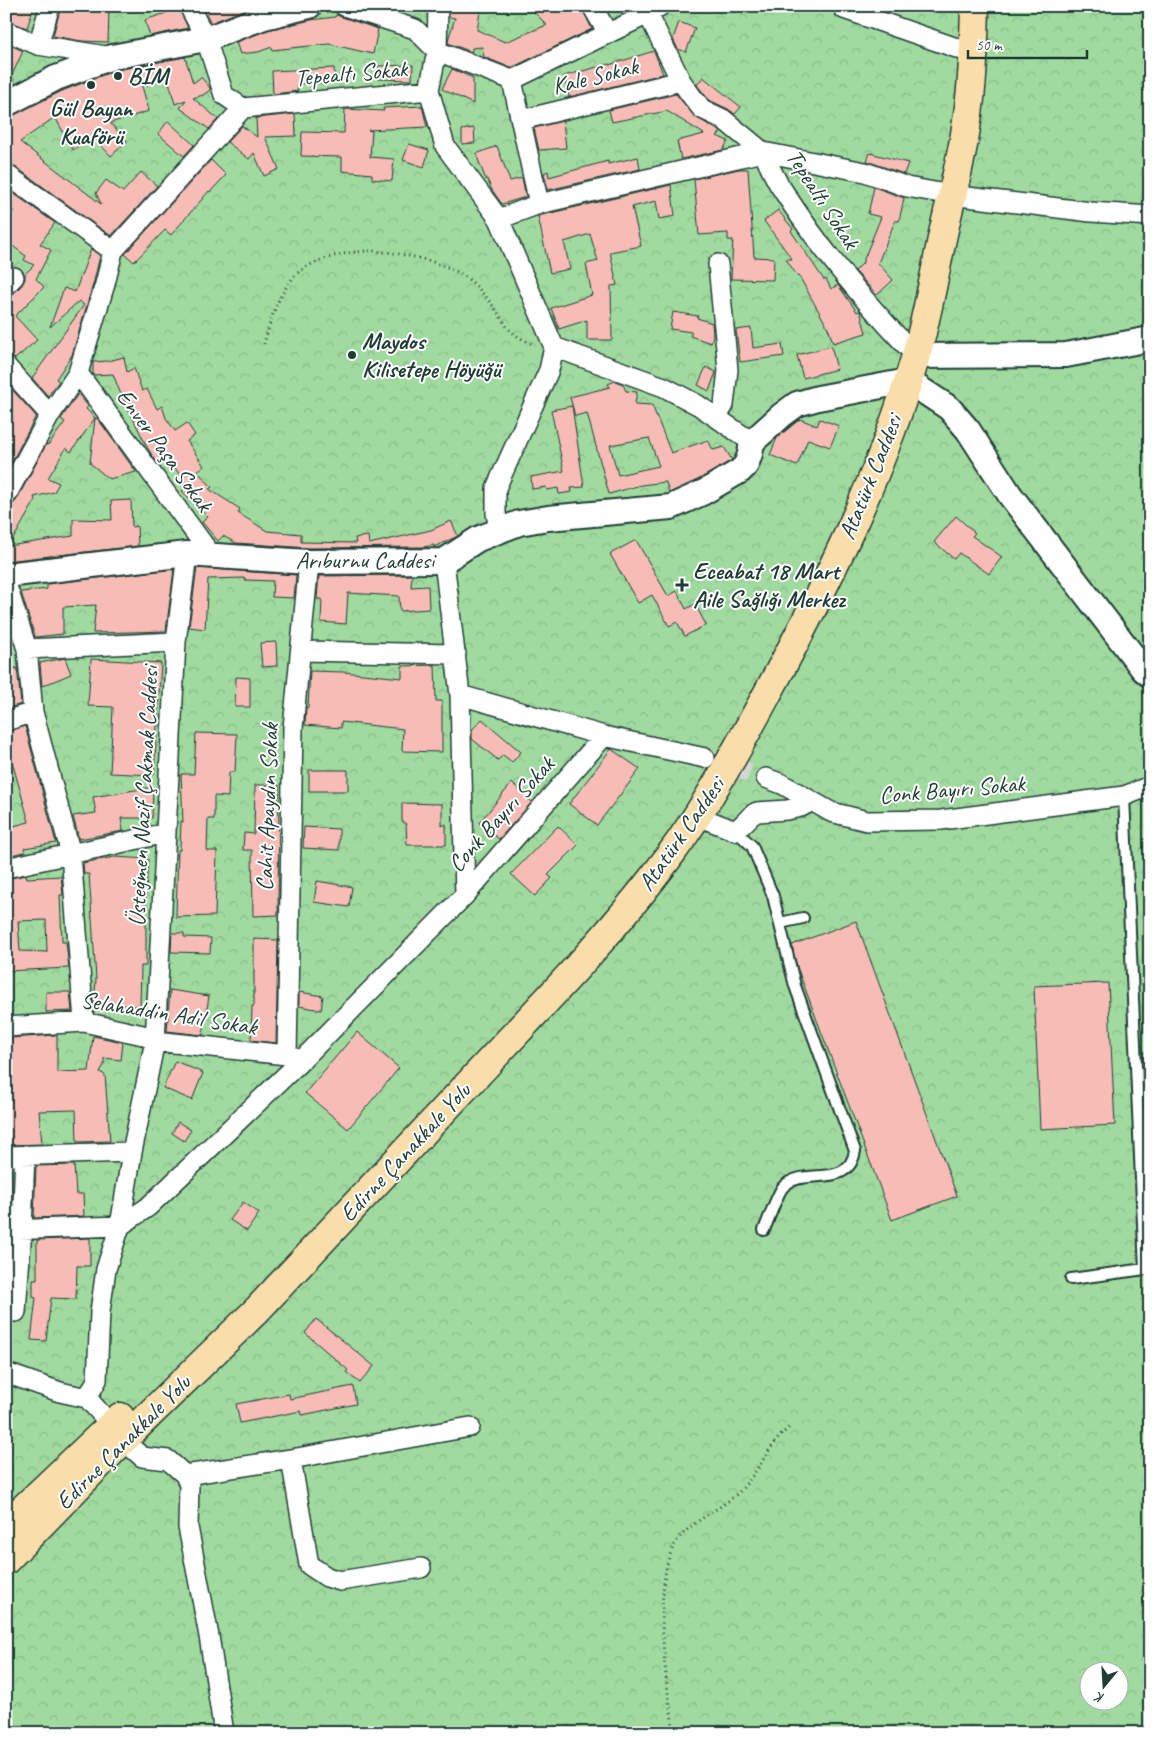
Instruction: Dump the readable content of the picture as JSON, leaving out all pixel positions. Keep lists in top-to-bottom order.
{
  "streets": {
    "main road": ["Atatürk Caddesi", "Edirne Çanakkale Yolu"],
    "street": [
      "Tepealtı Sokak",
      "Kale Sokak",
      "Enver Paşa Sokak",
      "Arıburnu Caddesi",
      "Conk Bayırı Sokak",
      "Üsteğmen Nazif Çakmak Caddesi",
      "Cahit Apaydın Sokak",
      "Selahaddin Adil Sokak"
    ]
  },
  "crossings": [
    ["Tepealtı Sokak", "Atatürk Caddesi"],
    ["Enver Paşa Sokak", "Arıburnu Caddesi"],
    ["Atatürk Caddesi", "Edirne Çanakkale Yolu"],
    ["Arıburnu Caddesi", "Conk Bayırı Sokak"],
    ["Arıburnu Caddesi", "Üsteğmen Nazif Çakmak Caddesi"],
    ["Arıburnu Caddesi", "Cahit Apaydın Sokak"],
    ["Üsteğmen Nazif Çakmak Caddesi", "Selahaddin Adil Sokak"],
    ["Cahit Apaydın Sokak", "Selahaddin Adil Sokak"]
  ],
  "places": {
    "other": ["BİM", "Gül Bayan Kuaförü", "Maydos Kilisetepe Höyüğü"],
    "health": ["Eceabat 18 Mart Aile Sağlığı Merkez"]
  },
  "scale_bar": "50 m",
  "north": "bottom"
}
